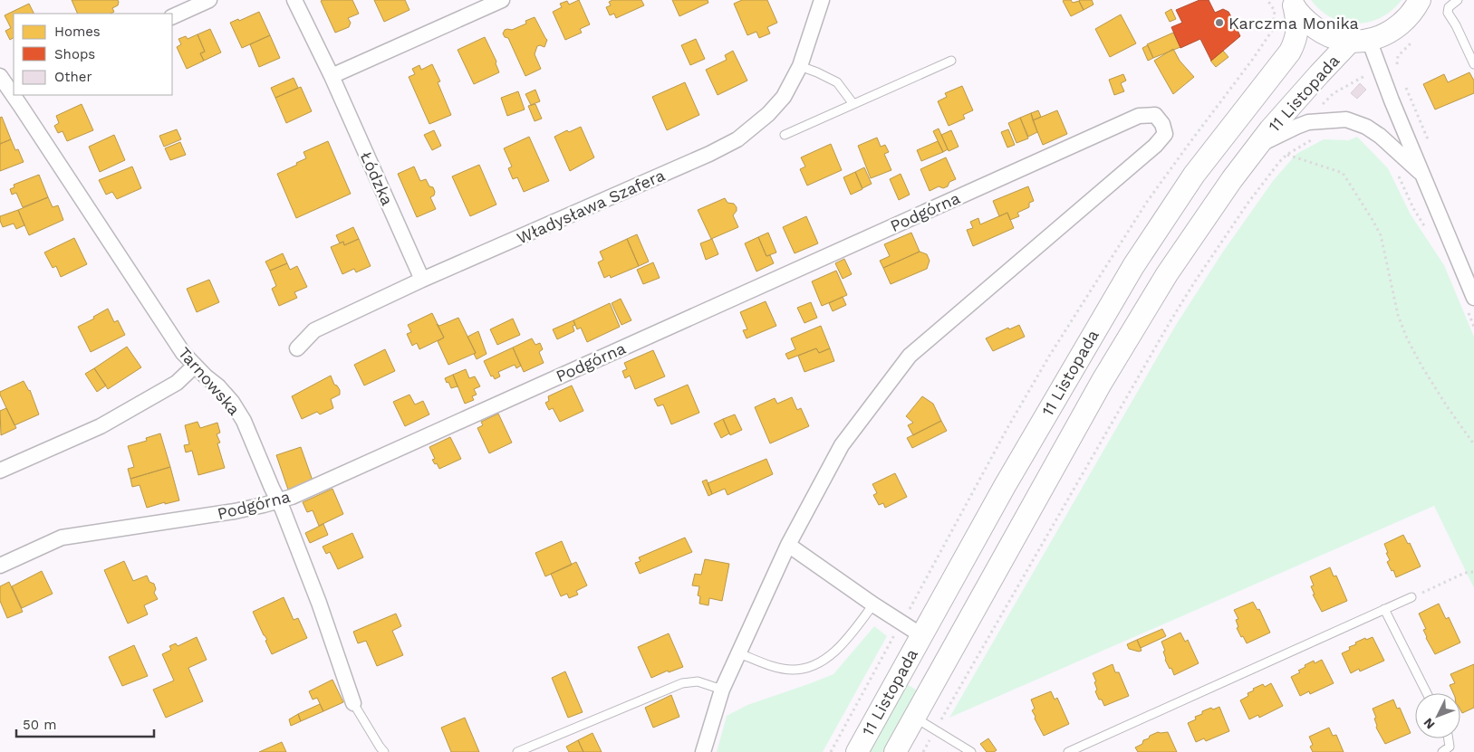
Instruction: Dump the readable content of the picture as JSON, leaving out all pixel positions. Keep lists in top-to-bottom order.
{
  "streets": {
    "main road": ["11 Listopada"],
    "street": [
      "Łódzka",
      "Władysława Szafera",
      "Podgórna",
      "Tarnowska"
    ]
  },
  "crossings": [
    ["Łódzka", "Władysława Szafera"],
    ["Podgórna", "Tarnowska"]
  ],
  "places": ["Karczma Monika"],
  "legend": ["Homes", "Shops", "Other"],
  "scale_bar": "50 m",
  "north": "bottom left"
}
